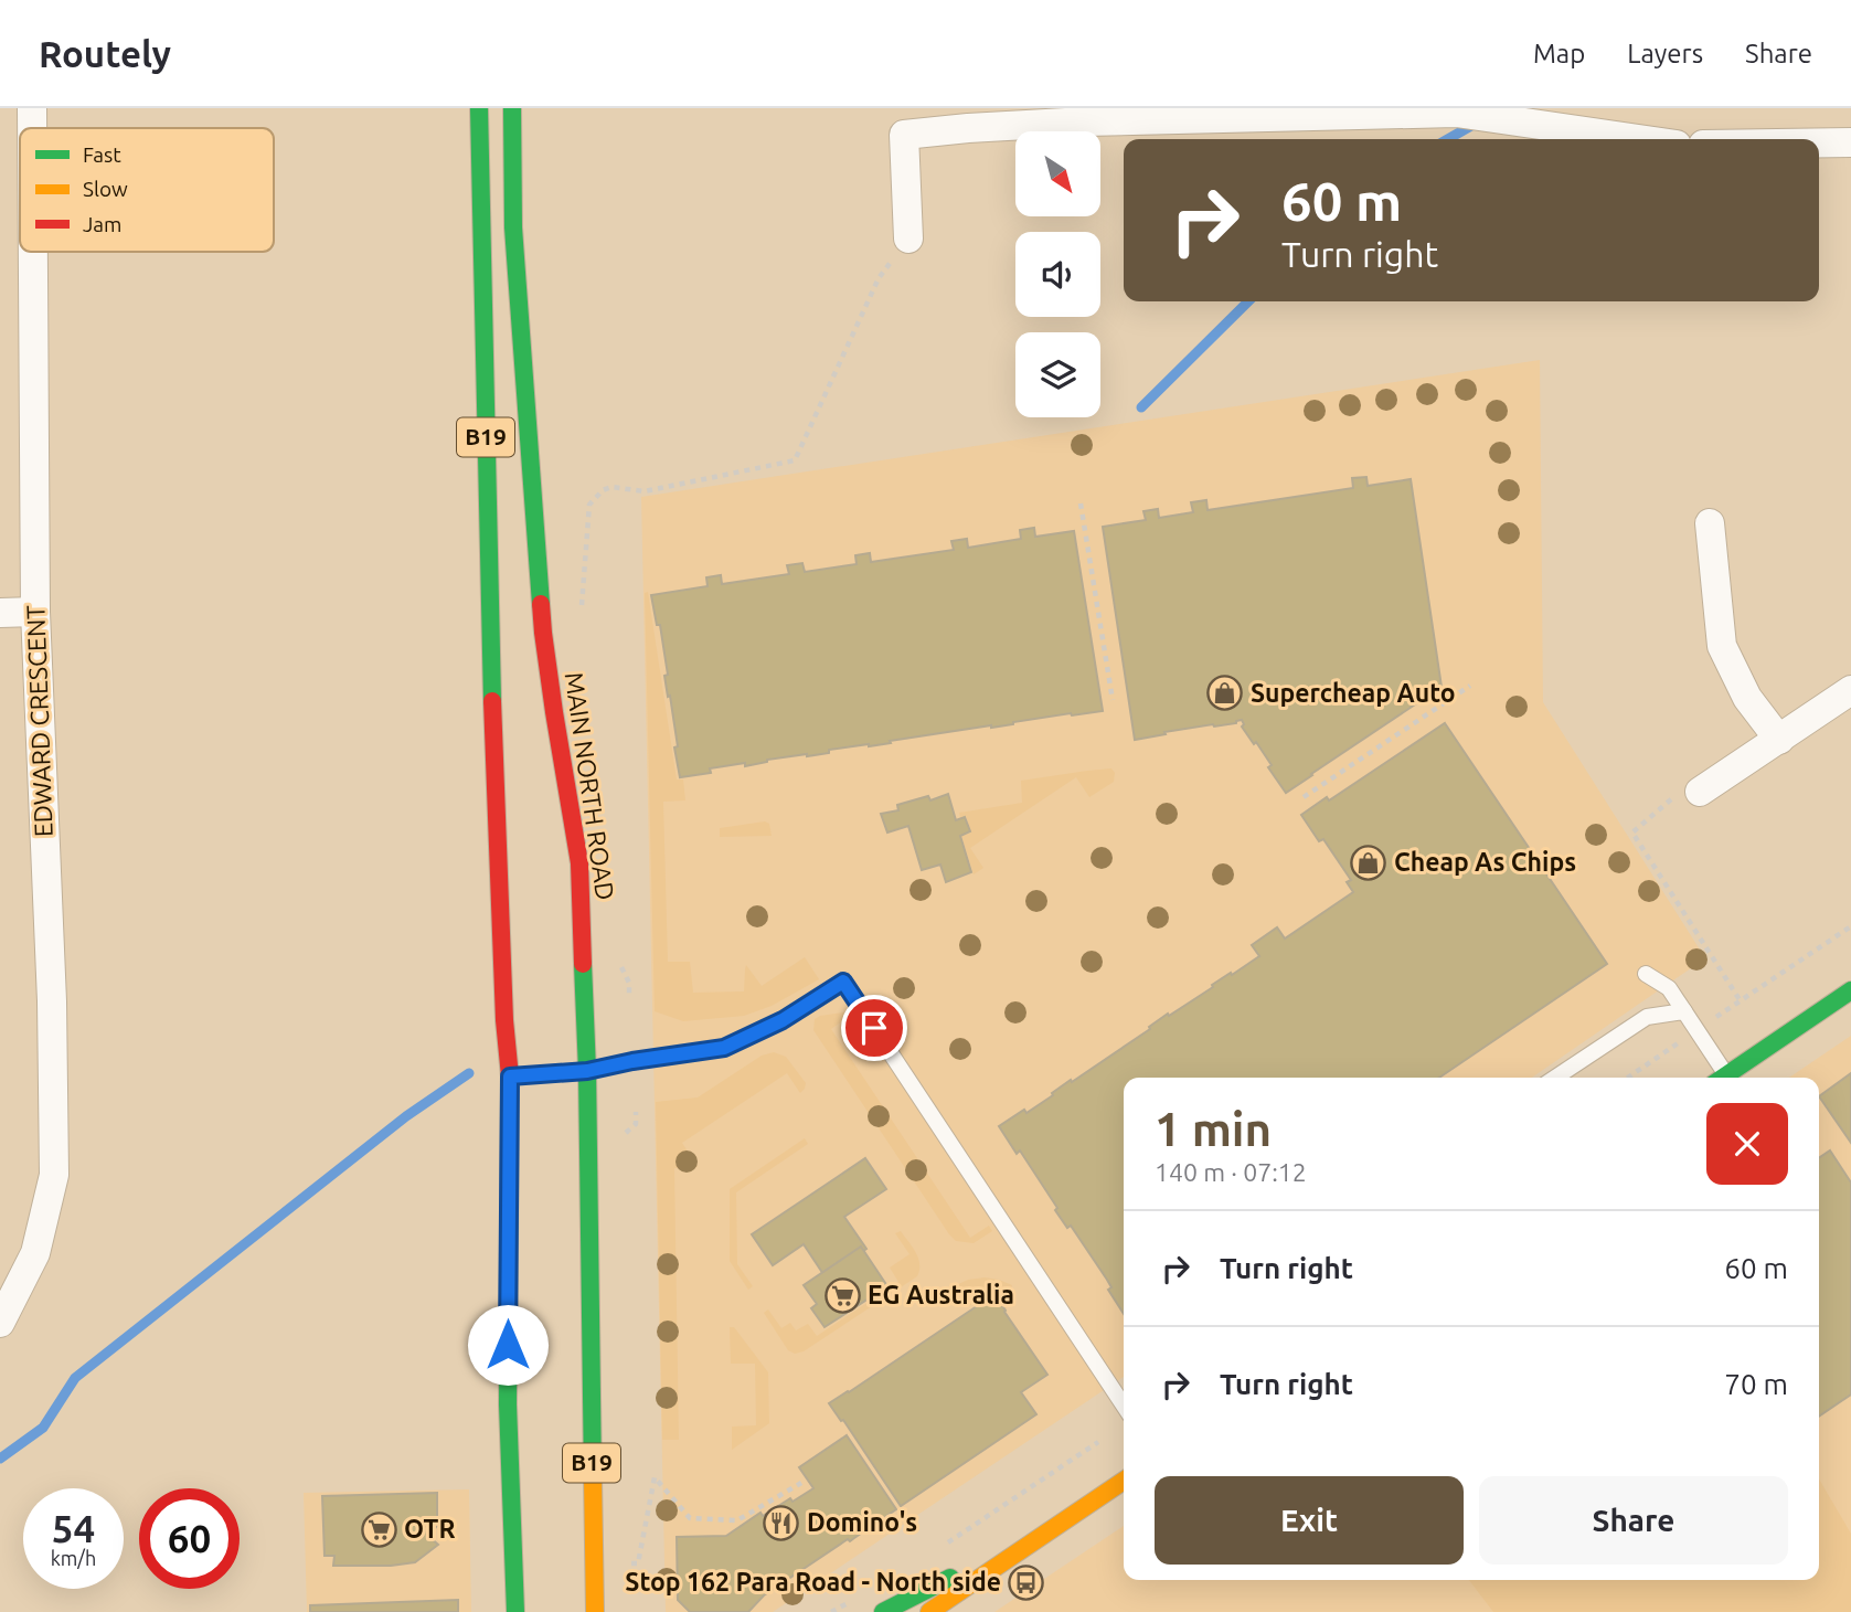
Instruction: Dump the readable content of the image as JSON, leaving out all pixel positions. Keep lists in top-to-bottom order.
{
  "streets": {
    "main road": ["B19", "MAIN NORTH ROAD"],
    "street": ["EDWARD CRESCENT"]
  },
  "places": {
    "shop": ["Supercheap Auto", "Cheap As Chips"],
    "supermarket": ["EG Australia", "OTR"],
    "restaurant": ["Domino's"],
    "bus stop": ["Stop 162 Para Road - North side"]
  },
  "legend": ["Fast", "Slow", "Jam"],
  "north": "bottom right",
  "page": {
    "header": "Routely",
    "nav": ["Map", "Layers", "Share"],
    "turn": ["60 m", "Turn right"],
    "heading": ["1 min", "140 m · 07:12"],
    "list": [
      {
        "name": "Turn right",
        "value": "60 m"
      },
      {
        "name": "Turn right",
        "value": "70 m"
      }
    ],
    "buttons": ["Exit", "Share"],
    "speed": "54 km/h",
    "limit": "60"
  }
}
